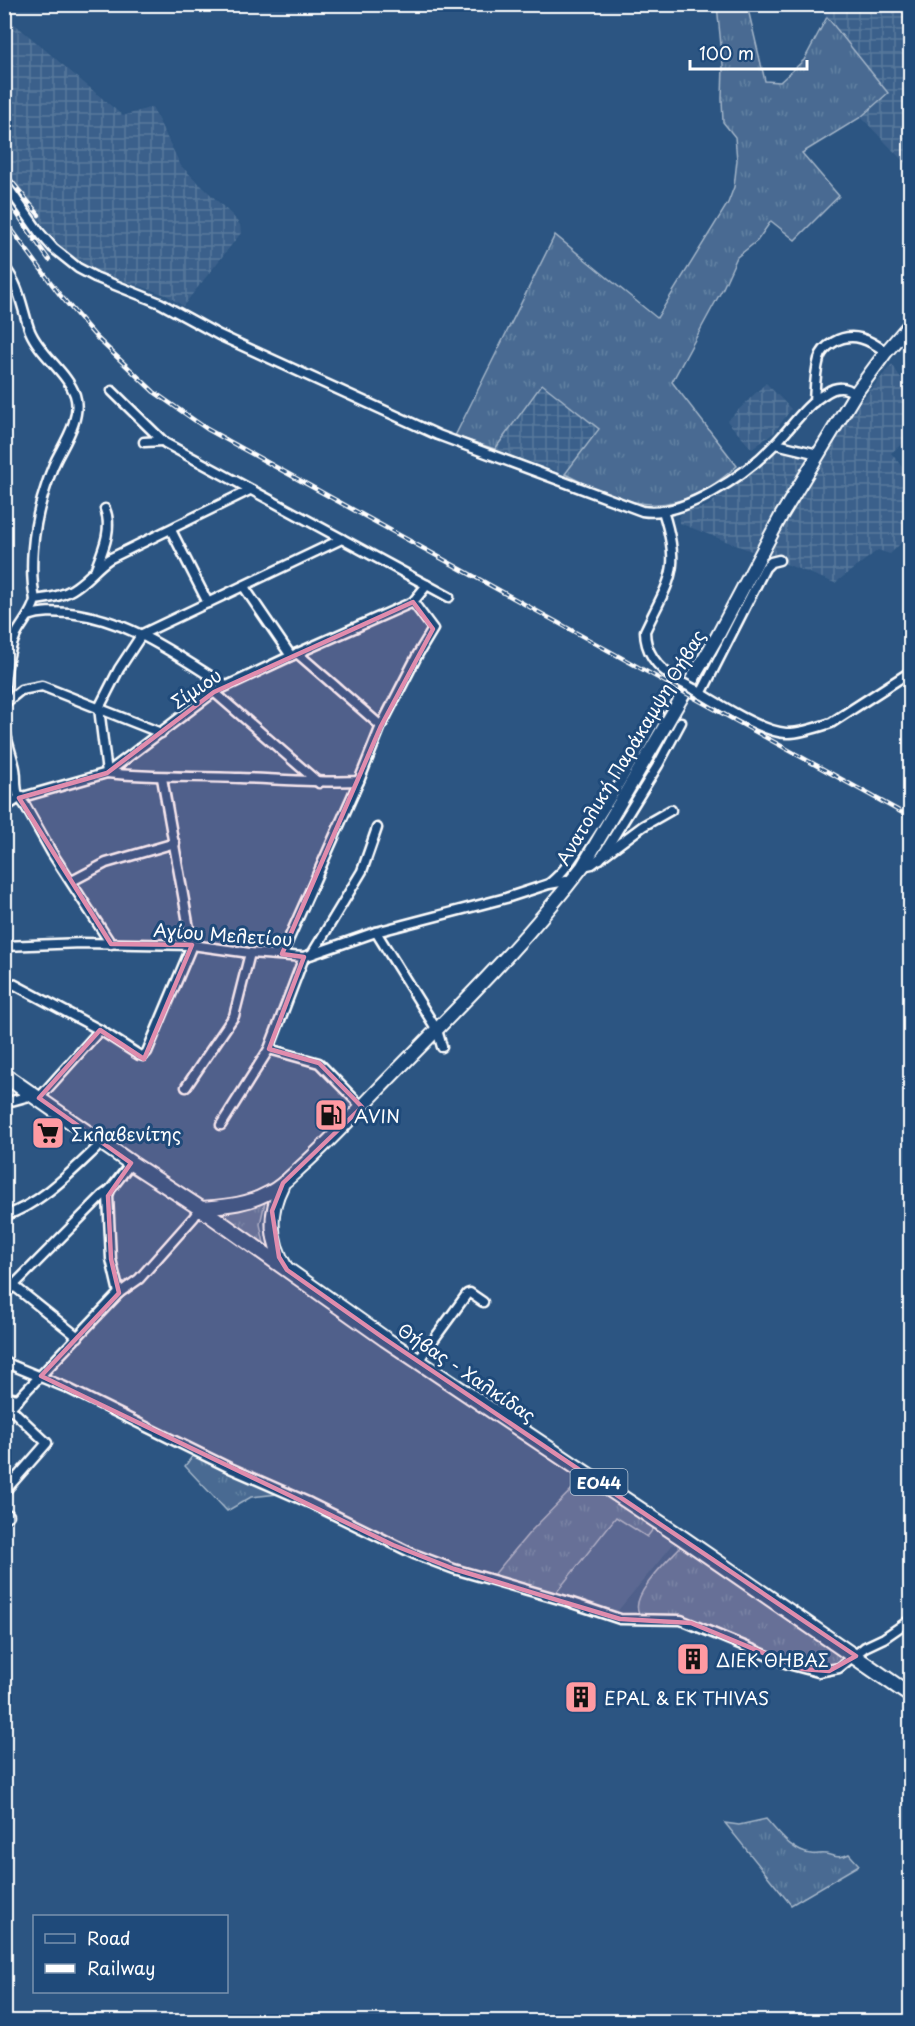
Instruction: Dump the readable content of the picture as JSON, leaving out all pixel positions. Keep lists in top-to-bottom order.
{
  "streets": {
    "main road": ["Ανατολική Παράκαμψη Θήβας", "Θήβας - Χαλκίδας", "ΕΟ44"],
    "street": ["Σίμιου", "Αγίου Μελετίου"]
  },
  "crossings": [
    ["Ανατολική Παράκαμψη Θήβας", "Αγίου Μελετίου"],
    ["Ανατολική Παράκαμψη Θήβας", "Θήβας - Χαλκίδας"]
  ],
  "places": {
    "fuel station": ["AVIN"],
    "supermarket": ["Σκλαβενίτης"],
    "building": ["ΔΙΕΚ ΘΗΒΑΣ", "EPAL & EK THIVAS"]
  },
  "legend": ["Road", "Railway"],
  "scale_bar": "100 m"
}
